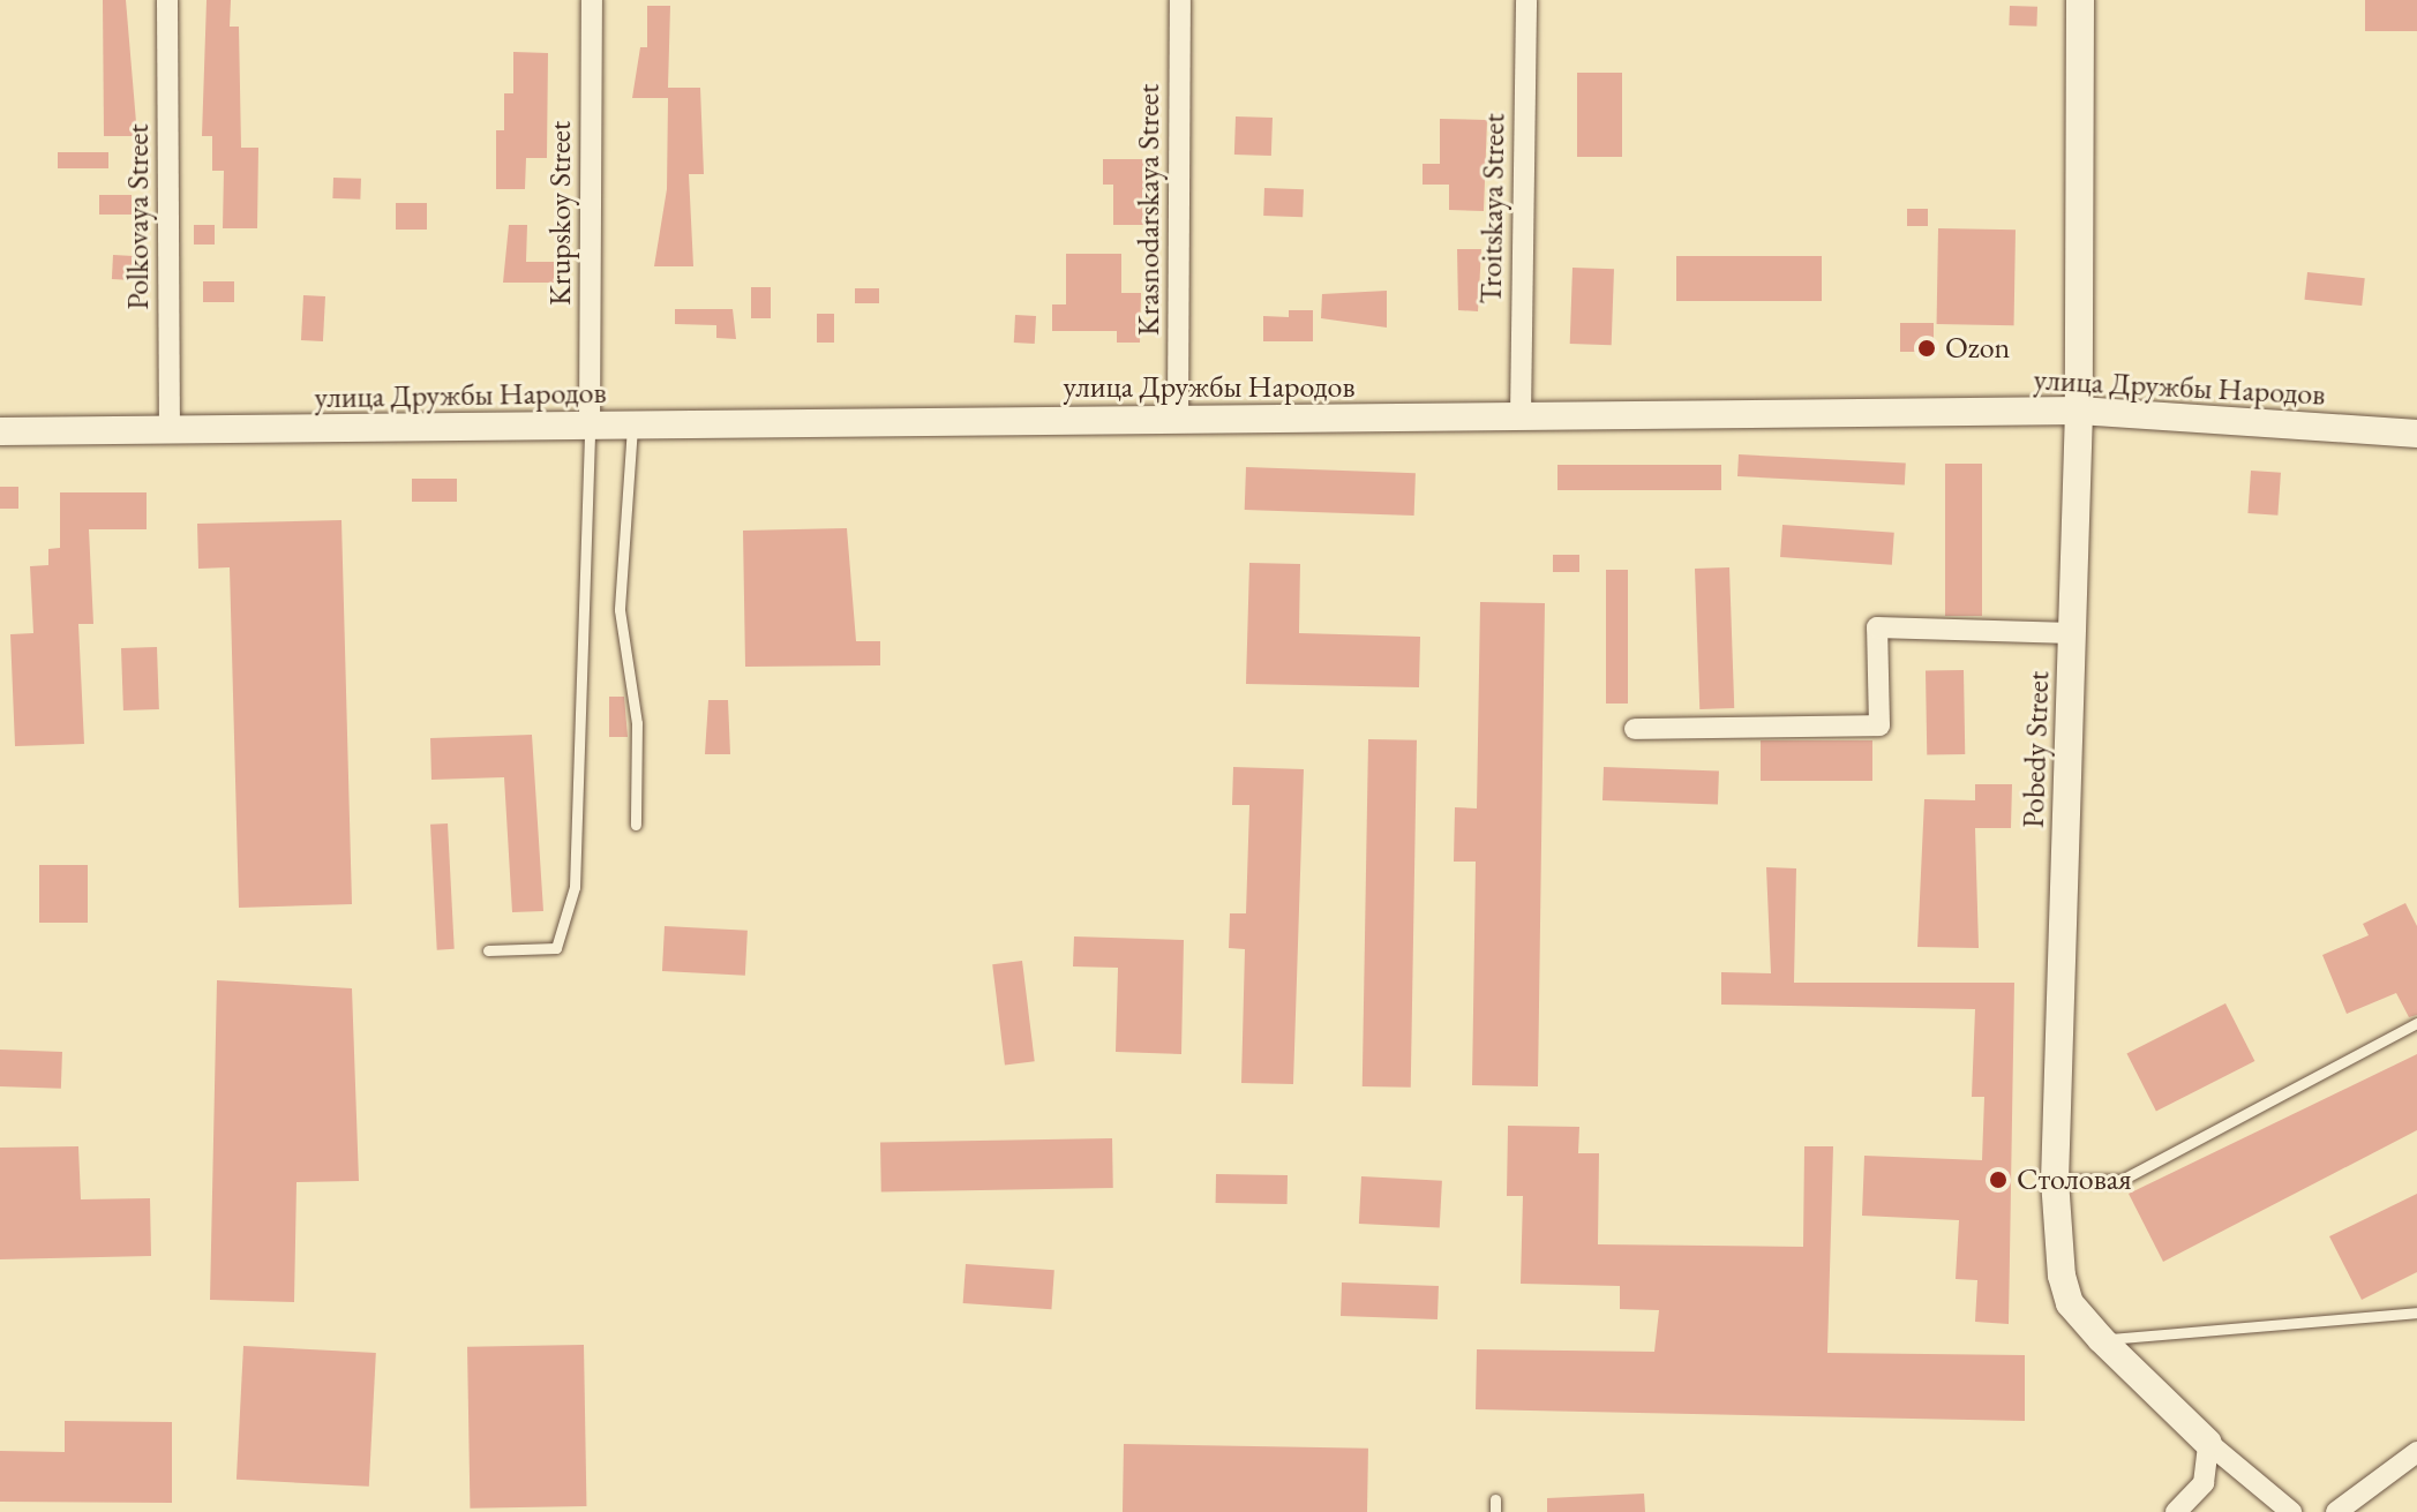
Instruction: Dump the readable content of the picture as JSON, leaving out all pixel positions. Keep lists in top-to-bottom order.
{
  "streets": {
    "street": [
      "Troitskaya Street",
      "Krasnodarskaya Street",
      "Krupskoy Street",
      "Polkovaya Street",
      "улица Дружбы Народов",
      "Pobedy Street"
    ]
  },
  "crossings": [
    ["Troitskaya Street", "улица Дружбы Народов"],
    ["Krasnodarskaya Street", "улица Дружбы Народов"],
    ["Krupskoy Street", "улица Дружбы Народов"],
    ["Polkovaya Street", "улица Дружбы Народов"],
    ["улица Дружбы Народов", "Pobedy Street"]
  ],
  "places": ["Ozon", "Столовая"]
}
